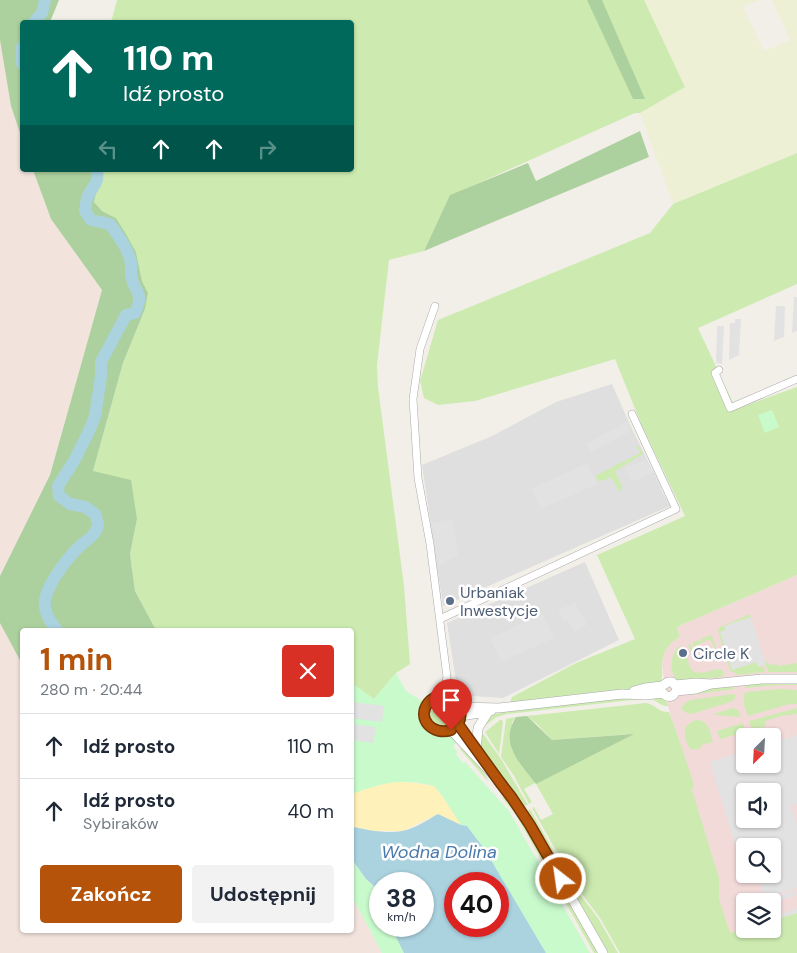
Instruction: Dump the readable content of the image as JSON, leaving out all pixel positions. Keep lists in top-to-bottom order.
{
  "water": ["Wodna Dolina"],
  "places": ["Urbaniak Inwestycje", "Circle K"],
  "north": "bottom left",
  "page": {
    "turn": ["110 m", "Idź prosto"],
    "heading": ["1 min", "280 m · 20:44"],
    "list": [
      {
        "name": "Idź prosto",
        "value": "110 m"
      },
      {
        "name": "Idź prosto",
        "note": "Sybiraków",
        "value": "40 m"
      }
    ],
    "buttons": ["Zakończ", "Udostępnij"],
    "speed": "38 km/h",
    "limit": "40"
  }
}
